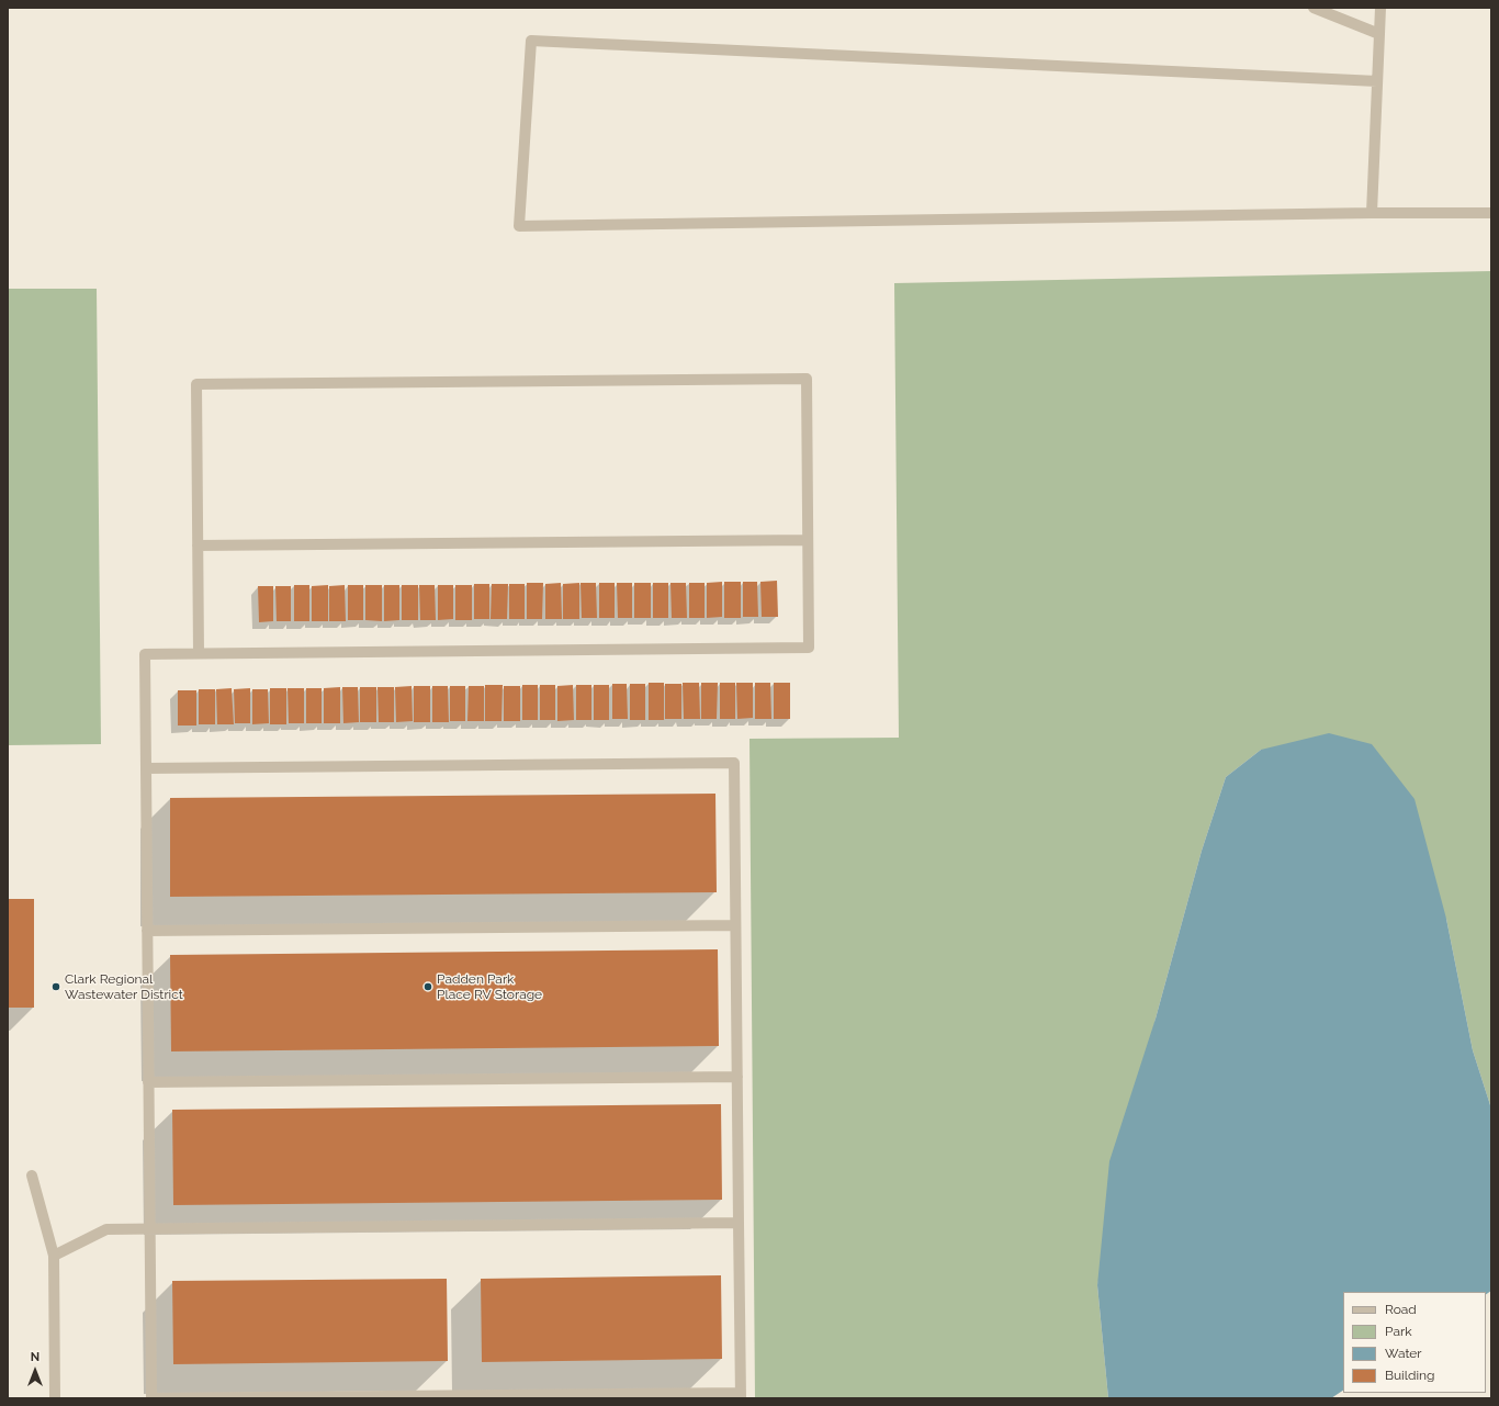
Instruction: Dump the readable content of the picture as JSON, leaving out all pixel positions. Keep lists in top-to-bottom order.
{
  "places": ["Clark Regional Wastewater District", "Padden Park Place RV Storage"],
  "legend": [
    "Road",
    "Park",
    "Water",
    "Building"
  ],
  "north": "top"
}
